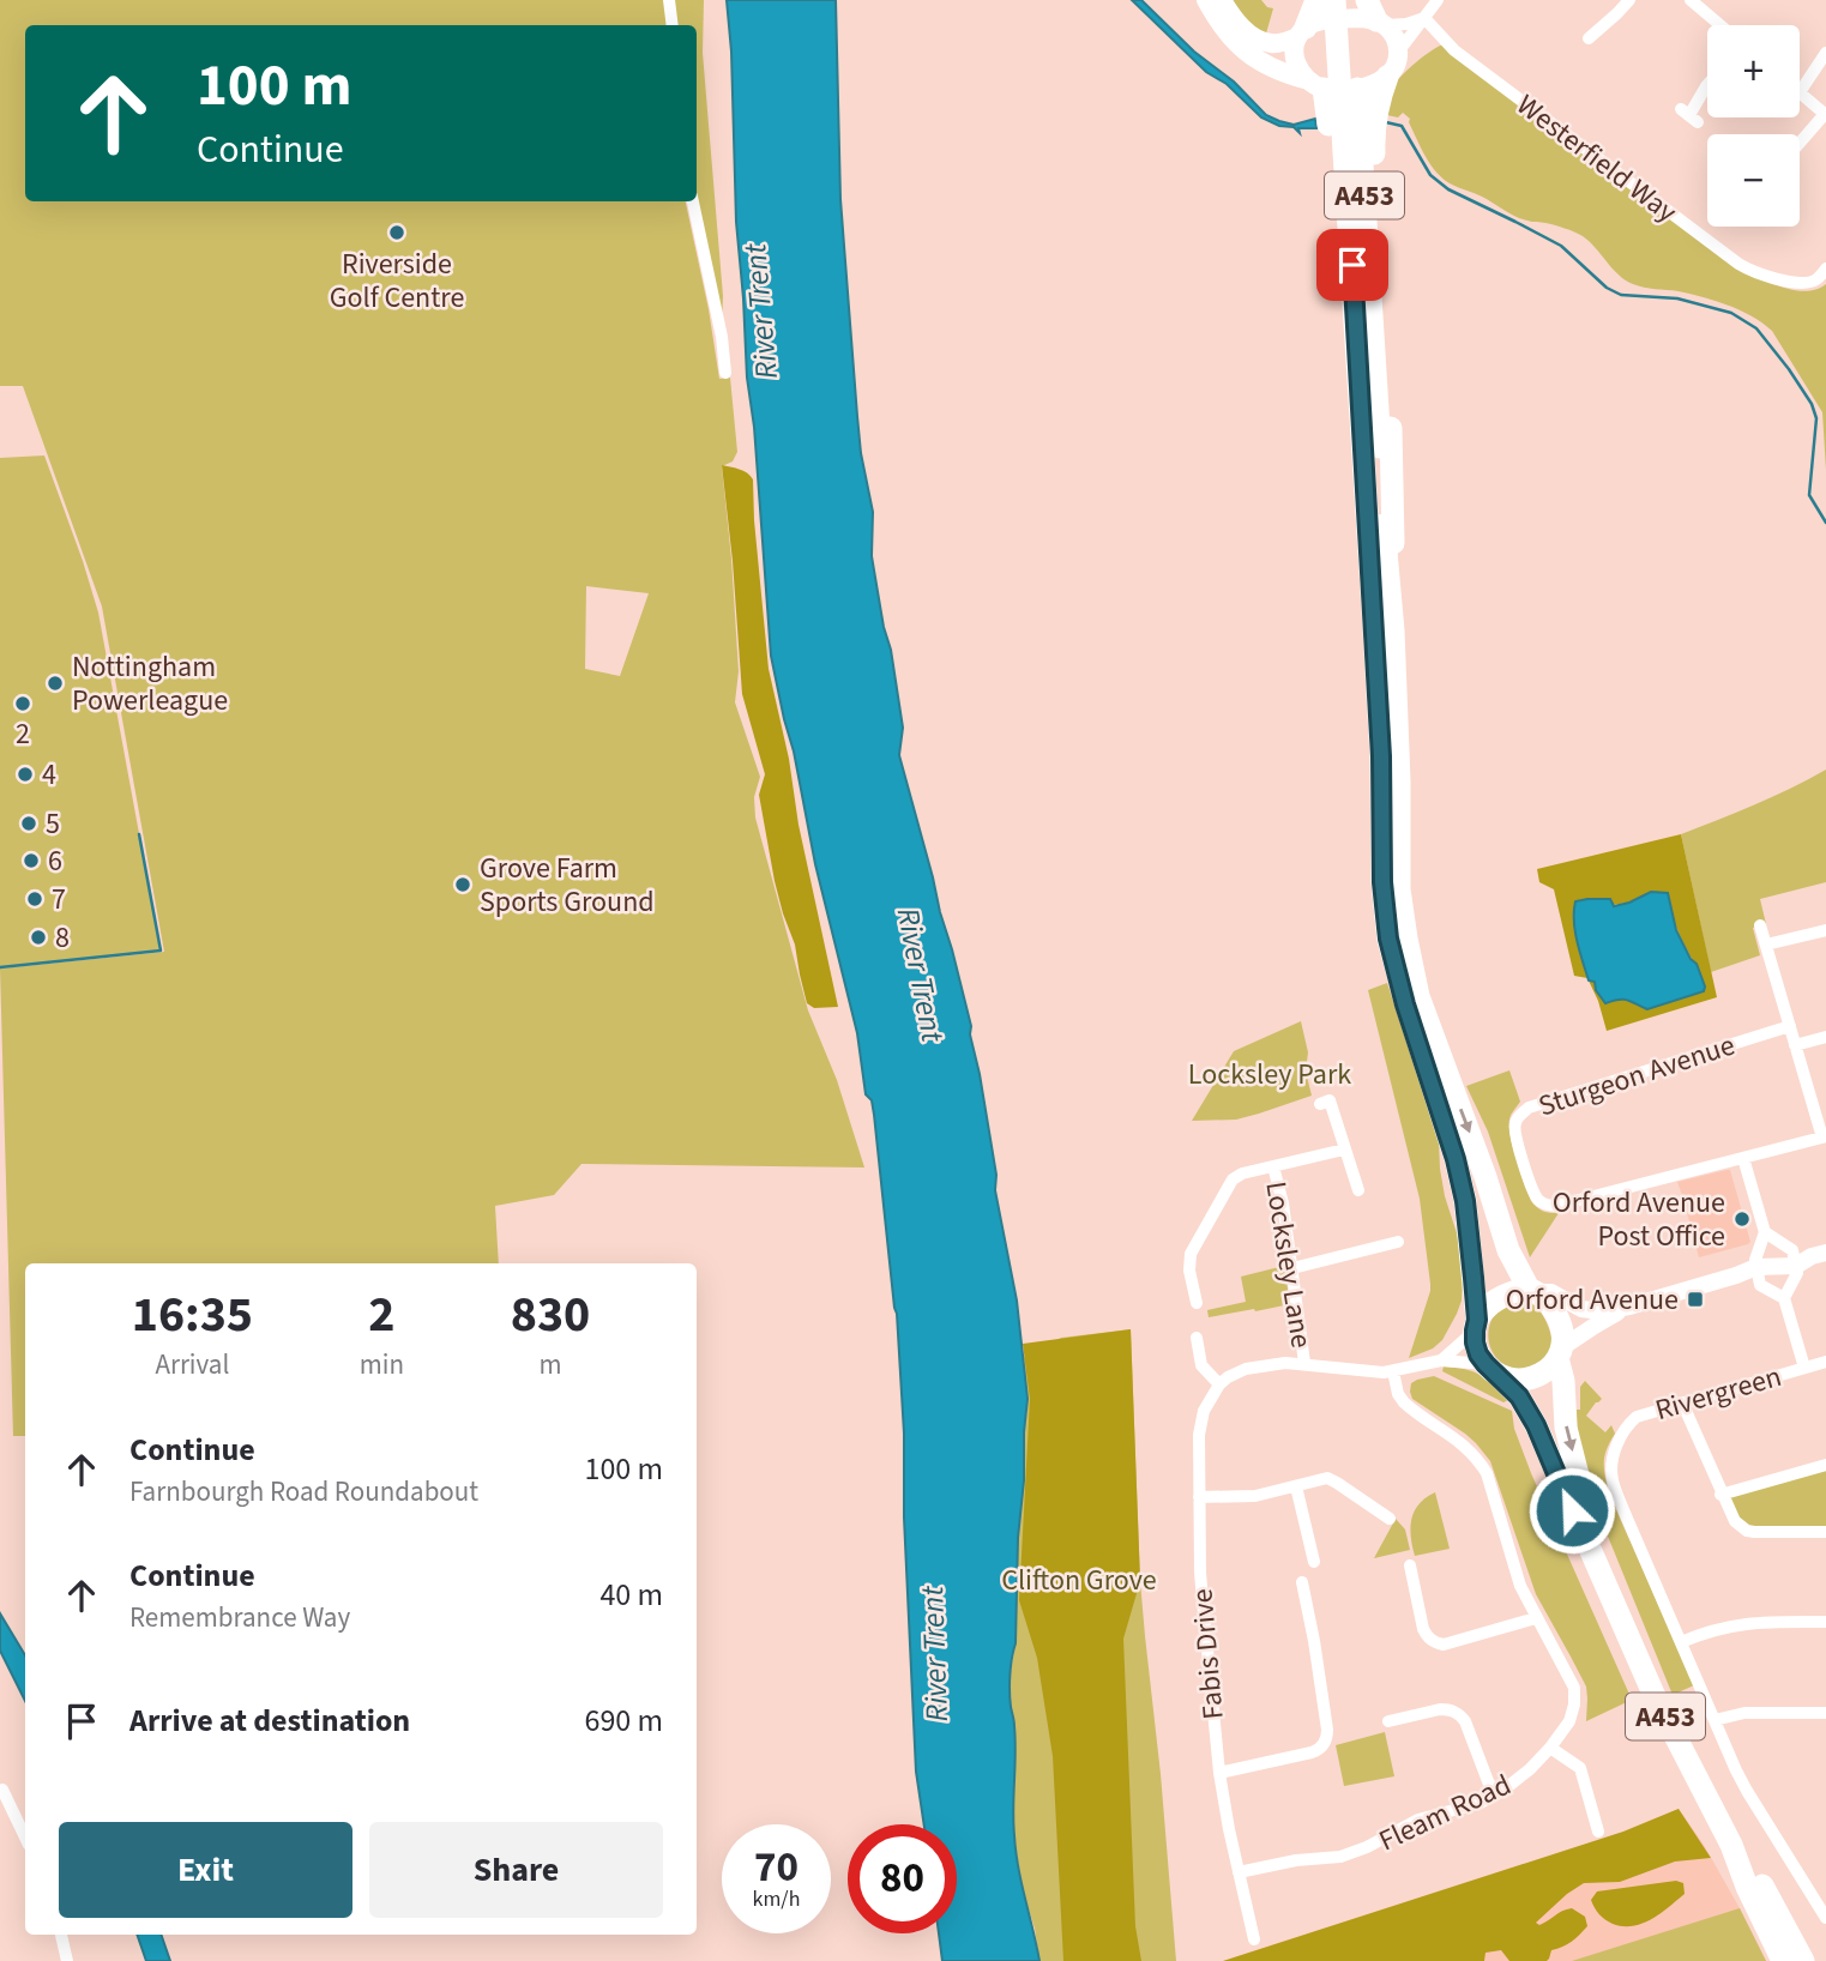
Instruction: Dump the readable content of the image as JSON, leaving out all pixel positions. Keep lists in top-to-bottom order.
{
  "streets": {
    "highway": ["A453"],
    "street": [
      "Westerfield Way",
      "Sturgeon Avenue",
      "Locksley Lane",
      "Rivergreen",
      "Fabis Drive",
      "Fleam Road"
    ]
  },
  "crossings": [
    ["Fabis Drive", "Fleam Road"]
  ],
  "water": ["River Trent"],
  "parks": ["Locksley Park", "Clifton Grove"],
  "places": {
    "other": [
      "Riverside Golf Centre",
      "Nottingham Powerleague",
      "2",
      "4",
      "5",
      "6",
      "Grove Farm Sports Ground",
      "7",
      "8",
      "Orford Avenue Post Office"
    ],
    "transit": ["Orford Avenue"]
  },
  "page": {
    "map_buttons": ["+", "−"],
    "turn": ["100 m", "Continue"],
    "eta": [
      "16:35",
      "Arrival",
      "2",
      "min",
      "830",
      "m"
    ],
    "list": [
      {
        "name": "Continue",
        "note": "Farnbourgh Road Roundabout",
        "value": "100 m"
      },
      {
        "name": "Continue",
        "note": "Remembrance Way",
        "value": "40 m"
      },
      {
        "name": "Arrive at destination",
        "value": "690 m"
      }
    ],
    "buttons": ["Exit", "Share"],
    "speed": "70 km/h",
    "limit": "80"
  }
}
